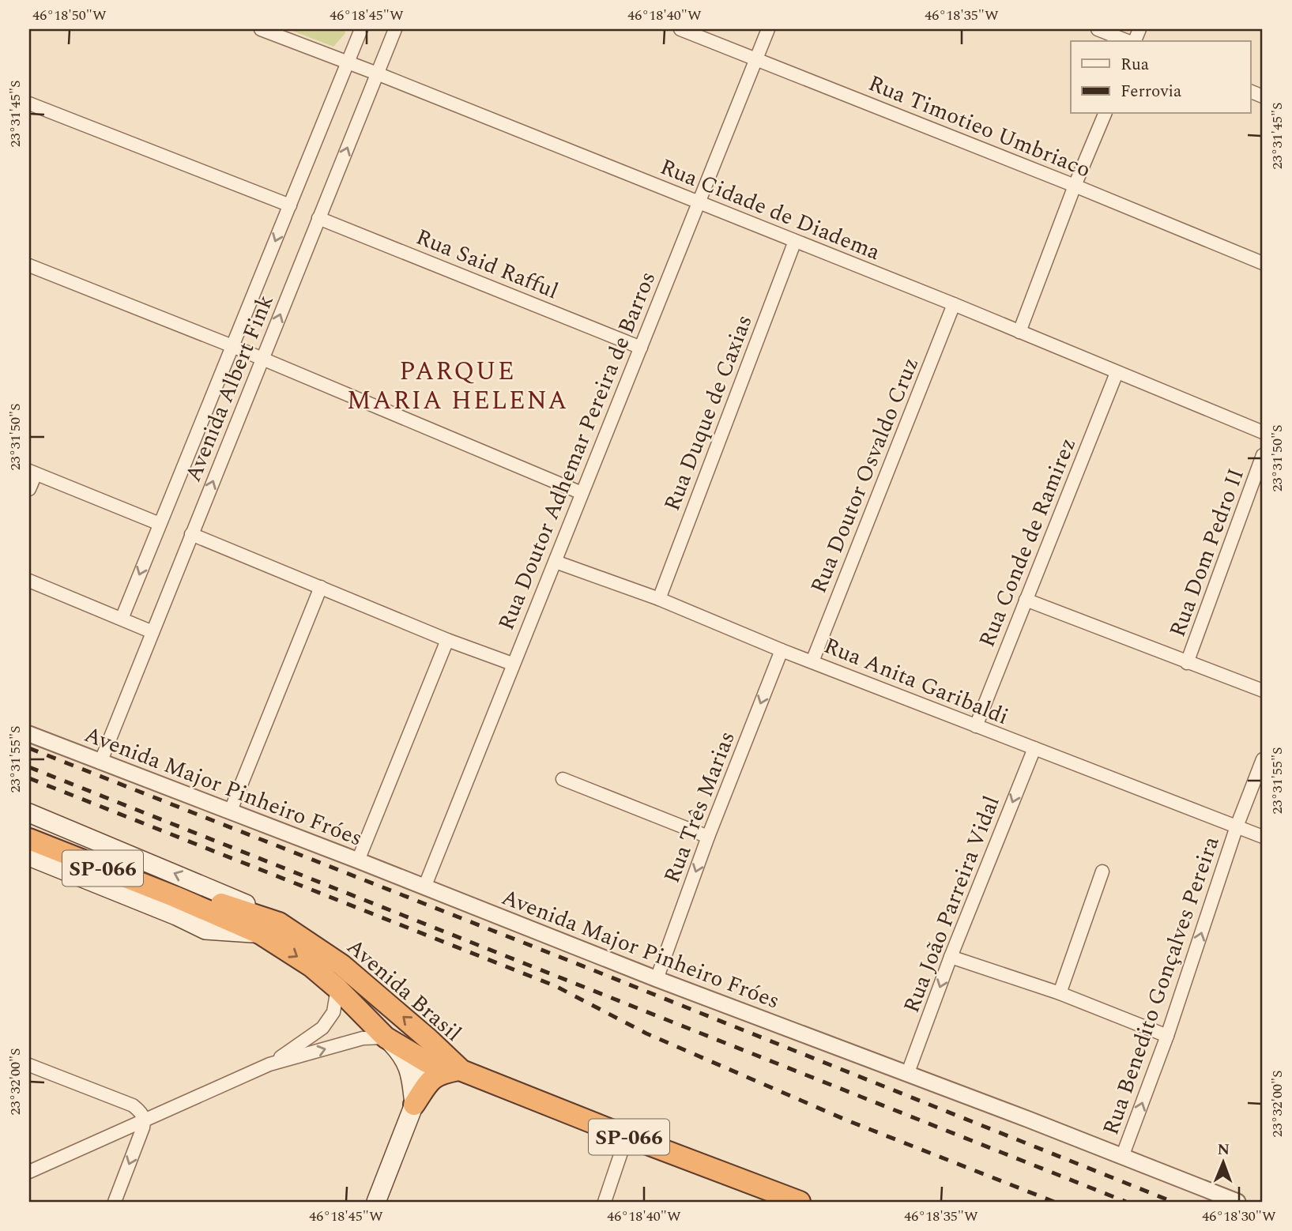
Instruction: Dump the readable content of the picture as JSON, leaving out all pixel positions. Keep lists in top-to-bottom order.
{
  "streets": {
    "highway": ["SP-066", "Avenida Brasil"],
    "street": [
      "Rua Timotieo Umbriaco",
      "Rua Cidade de Diadema",
      "Rua Said Rafful",
      "Avenida Albert Fink",
      "Rua Duque de Caxias",
      "Rua Doutor Adhemar Pereira de Barros",
      "Rua Doutor Osvaldo Cruz",
      "Rua Conde de Ramirez",
      "Rua Dom Pedro II",
      "Rua Anita Garibaldi",
      "Avenida Major Pinheiro Fróes",
      "Rua Três Marias",
      "Rua João Parreira Vidal",
      "Rua Benedito Gonçalves Pereira"
    ]
  },
  "crossings": [
    ["Rua Timotieo Umbriaco", "Rua Doutor Adhemar Pereira de Barros"],
    ["Rua Cidade de Diadema", "Avenida Albert Fink"],
    ["Rua Cidade de Diadema", "Rua Duque de Caxias"],
    ["Rua Cidade de Diadema", "Rua Doutor Adhemar Pereira de Barros"],
    ["Rua Cidade de Diadema", "Rua Doutor Osvaldo Cruz"],
    ["Rua Cidade de Diadema", "Rua Conde de Ramirez"],
    ["Rua Said Rafful", "Avenida Albert Fink"],
    ["Rua Said Rafful", "Rua Doutor Adhemar Pereira de Barros"],
    ["Avenida Albert Fink", "Avenida Major Pinheiro Fróes"],
    ["Rua Duque de Caxias", "Rua Anita Garibaldi"],
    ["Rua Doutor Adhemar Pereira de Barros", "Rua Anita Garibaldi"],
    ["Rua Doutor Adhemar Pereira de Barros", "Avenida Major Pinheiro Fróes"],
    ["Rua Doutor Osvaldo Cruz", "Rua Anita Garibaldi"],
    ["Rua Conde de Ramirez", "Rua Anita Garibaldi"],
    ["Rua Anita Garibaldi", "Rua Três Marias"],
    ["Rua Anita Garibaldi", "Rua João Parreira Vidal"],
    ["Rua Anita Garibaldi", "Rua Benedito Gonçalves Pereira"],
    ["Avenida Major Pinheiro Fróes", "Rua Três Marias"],
    ["Avenida Major Pinheiro Fróes", "Rua João Parreira Vidal"],
    ["Avenida Major Pinheiro Fróes", "Rua Benedito Gonçalves Pereira"],
    ["SP-066", "Avenida Brasil"]
  ],
  "one_way": ["Rua Três Marias", "Rua João Parreira Vidal", "Rua Benedito Gonçalves Pereira"],
  "districts": ["PARQUE MARIA HELENA"],
  "legend": ["Rua", "Ferrovia"],
  "north": "top",
  "coordinates": [
    "46°18'50\"W",
    "46°18'45\"W",
    "46°18'40\"W",
    "46°18'35\"W",
    "23°31'45\"S",
    "23°31'50\"S",
    "23°31'55\"S",
    "23°32'00\"S",
    "46°18'30\"W"
  ]
}
